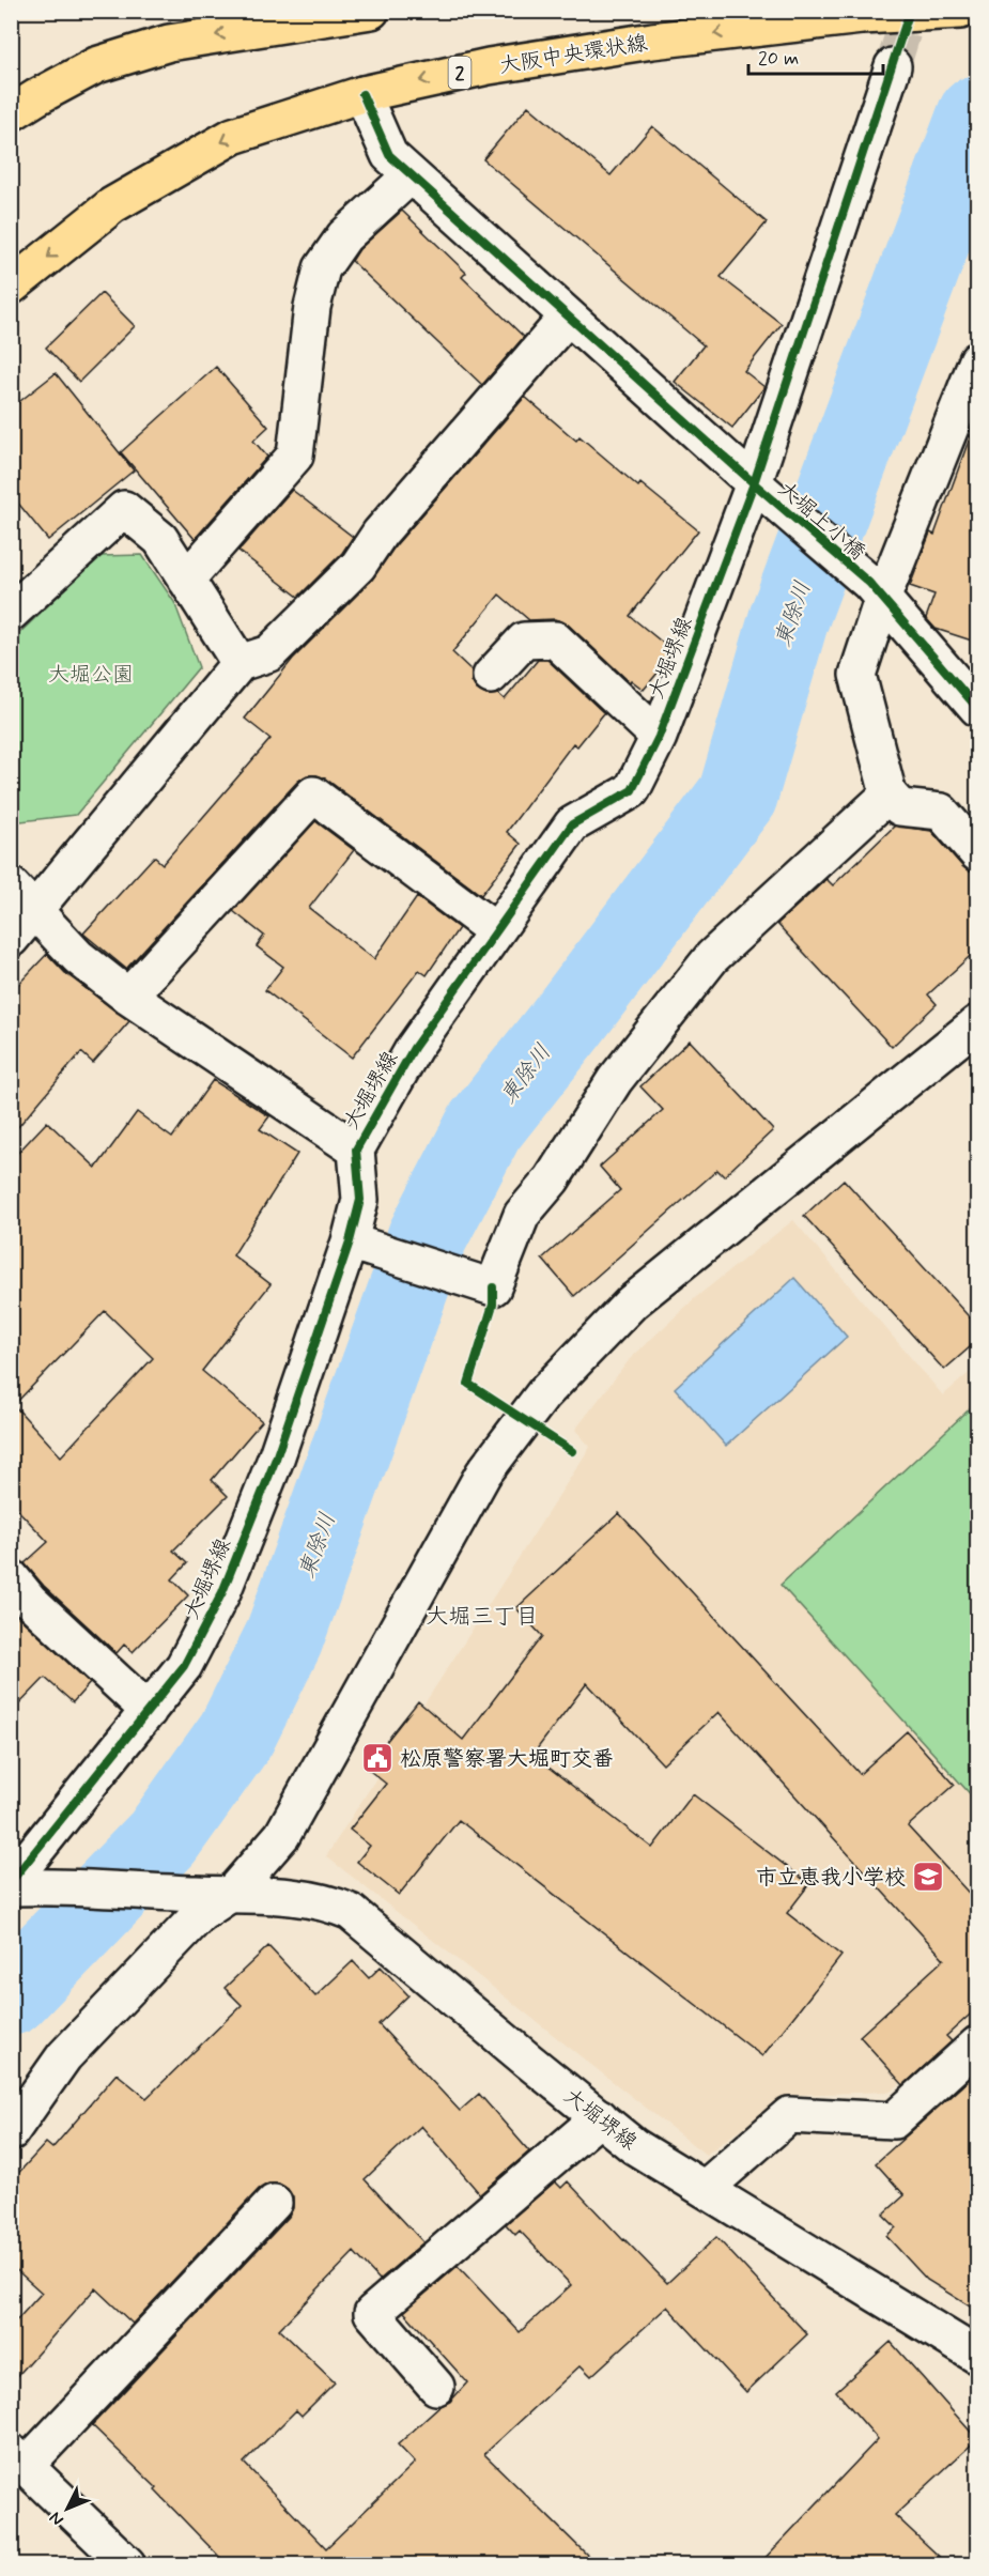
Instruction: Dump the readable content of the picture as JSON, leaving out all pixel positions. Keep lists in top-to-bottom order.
{
  "streets": {
    "main road": ["大阪中央環状線", "2"],
    "street": ["大堀上小橋", "大堀堺線"]
  },
  "crossings": [
    ["大阪中央環状線", "大堀上小橋"],
    ["大堀上小橋", "大堀堺線"]
  ],
  "districts": ["大堀三丁目"],
  "water": ["東除川"],
  "parks": ["大堀公園"],
  "places": {
    "public building": ["松原警察署大堀町交番"],
    "school or university": ["市立恵我小学校"]
  },
  "scale_bar": "20 m",
  "north": "bottom left"
}
